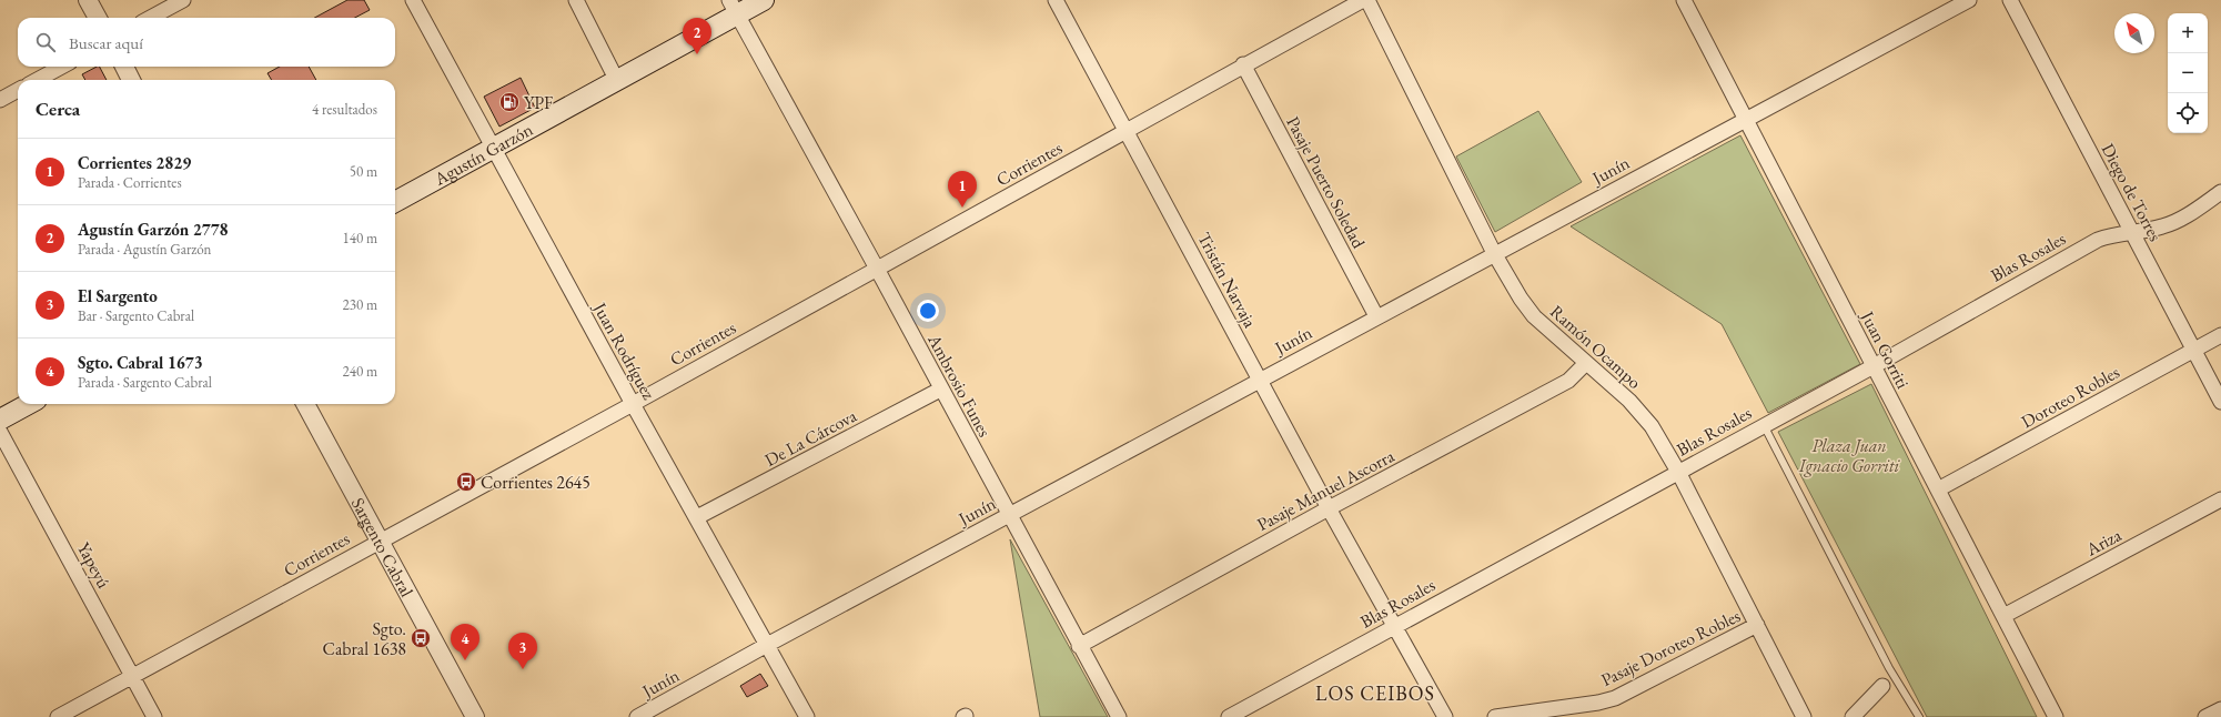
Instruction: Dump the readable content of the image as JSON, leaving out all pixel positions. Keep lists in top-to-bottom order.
{
  "streets": {
    "main road": ["Agustín Garzón"],
    "street": [
      "Corrientes",
      "Junín",
      "Pasaje Puerto Soledad",
      "Diego de Torres",
      "Blas Rosales",
      "Tristán Narvaja",
      "Ramón Ocampo",
      "Juan Gorriti",
      "Juan Rodríguez",
      "Ambrosio Funes",
      "Doroteo Robles",
      "De La Cárcova",
      "Pasaje Manuel Ascorra",
      "Ariza",
      "Sargento Cabral",
      "Yapeyú",
      "Pasaje Doroteo Robles"
    ]
  },
  "crossings": [
    ["Agustín Garzón", "Juan Rodríguez"],
    ["Agustín Garzón", "Ambrosio Funes"],
    ["Corrientes", "Pasaje Puerto Soledad"],
    ["Corrientes", "Tristán Narvaja"],
    ["Corrientes", "Juan Rodríguez"],
    ["Corrientes", "Ambrosio Funes"],
    ["Corrientes", "Sargento Cabral"],
    ["Corrientes", "Yapeyú"],
    ["Junín", "Pasaje Puerto Soledad"],
    ["Junín", "Tristán Narvaja"],
    ["Junín", "Ramón Ocampo"],
    ["Junín", "Juan Gorriti"],
    ["Junín", "Juan Rodríguez"],
    ["Junín", "Ambrosio Funes"],
    ["Diego de Torres", "Blas Rosales"],
    ["Diego de Torres", "Doroteo Robles"],
    ["Blas Rosales", "Tristán Narvaja"],
    ["Blas Rosales", "Ramón Ocampo"],
    ["Blas Rosales", "Juan Gorriti"],
    ["Tristán Narvaja", "Pasaje Manuel Ascorra"],
    ["Ramón Ocampo", "Pasaje Manuel Ascorra"],
    ["Ramón Ocampo", "Pasaje Doroteo Robles"],
    ["Juan Gorriti", "Doroteo Robles"],
    ["Juan Gorriti", "Ariza"],
    ["Juan Rodríguez", "De La Cárcova"],
    ["Ambrosio Funes", "De La Cárcova"],
    ["Ambrosio Funes", "Pasaje Manuel Ascorra"]
  ],
  "districts": ["LOS CEIBOS"],
  "parks": ["Plaza Juan Ignacio Gorriti"],
  "places": {
    "fuel station": ["YPF"],
    "bus stop": ["Corrientes 2645", "Sgto. Cabral 1638"]
  },
  "north": "top left",
  "page": {
    "map_buttons": ["+", "−"],
    "pins": [
      "2",
      "1",
      "4",
      "3"
    ],
    "search": "Buscar aquí",
    "heading": ["Cerca", "4 resultados"],
    "list": [
      {
        "mark": "1",
        "name": "Corrientes 2829",
        "note": "Parada · Corrientes",
        "value": "50 m"
      },
      {
        "mark": "2",
        "name": "Agustín Garzón 2778",
        "note": "Parada · Agustín Garzón",
        "value": "140 m"
      },
      {
        "mark": "3",
        "name": "El Sargento",
        "note": "Bar · Sargento Cabral",
        "value": "230 m"
      },
      {
        "mark": "4",
        "name": "Sgto. Cabral 1673",
        "note": "Parada · Sargento Cabral",
        "value": "240 m"
      }
    ]
  }
}
